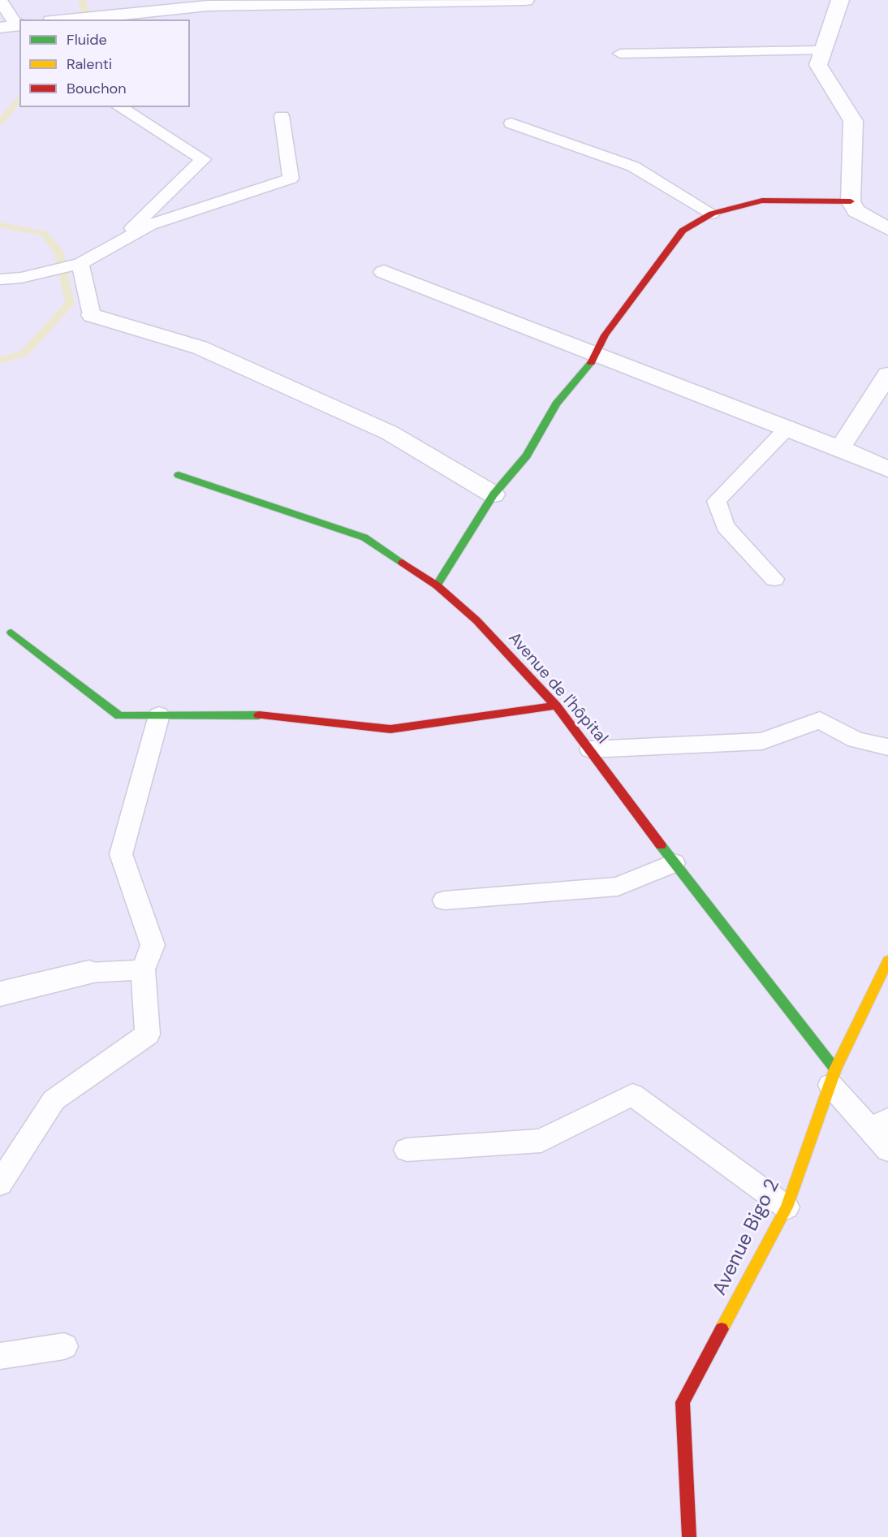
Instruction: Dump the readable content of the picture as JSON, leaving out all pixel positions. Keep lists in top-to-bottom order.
{
  "streets": {
    "street": ["Avenue de l'hôpital", "Avenue Bigo 2"]
  },
  "crossings": [
    ["Avenue de l'hôpital", "Avenue Bigo 2"]
  ],
  "legend": ["Fluide", "Ralenti", "Bouchon"]
}
